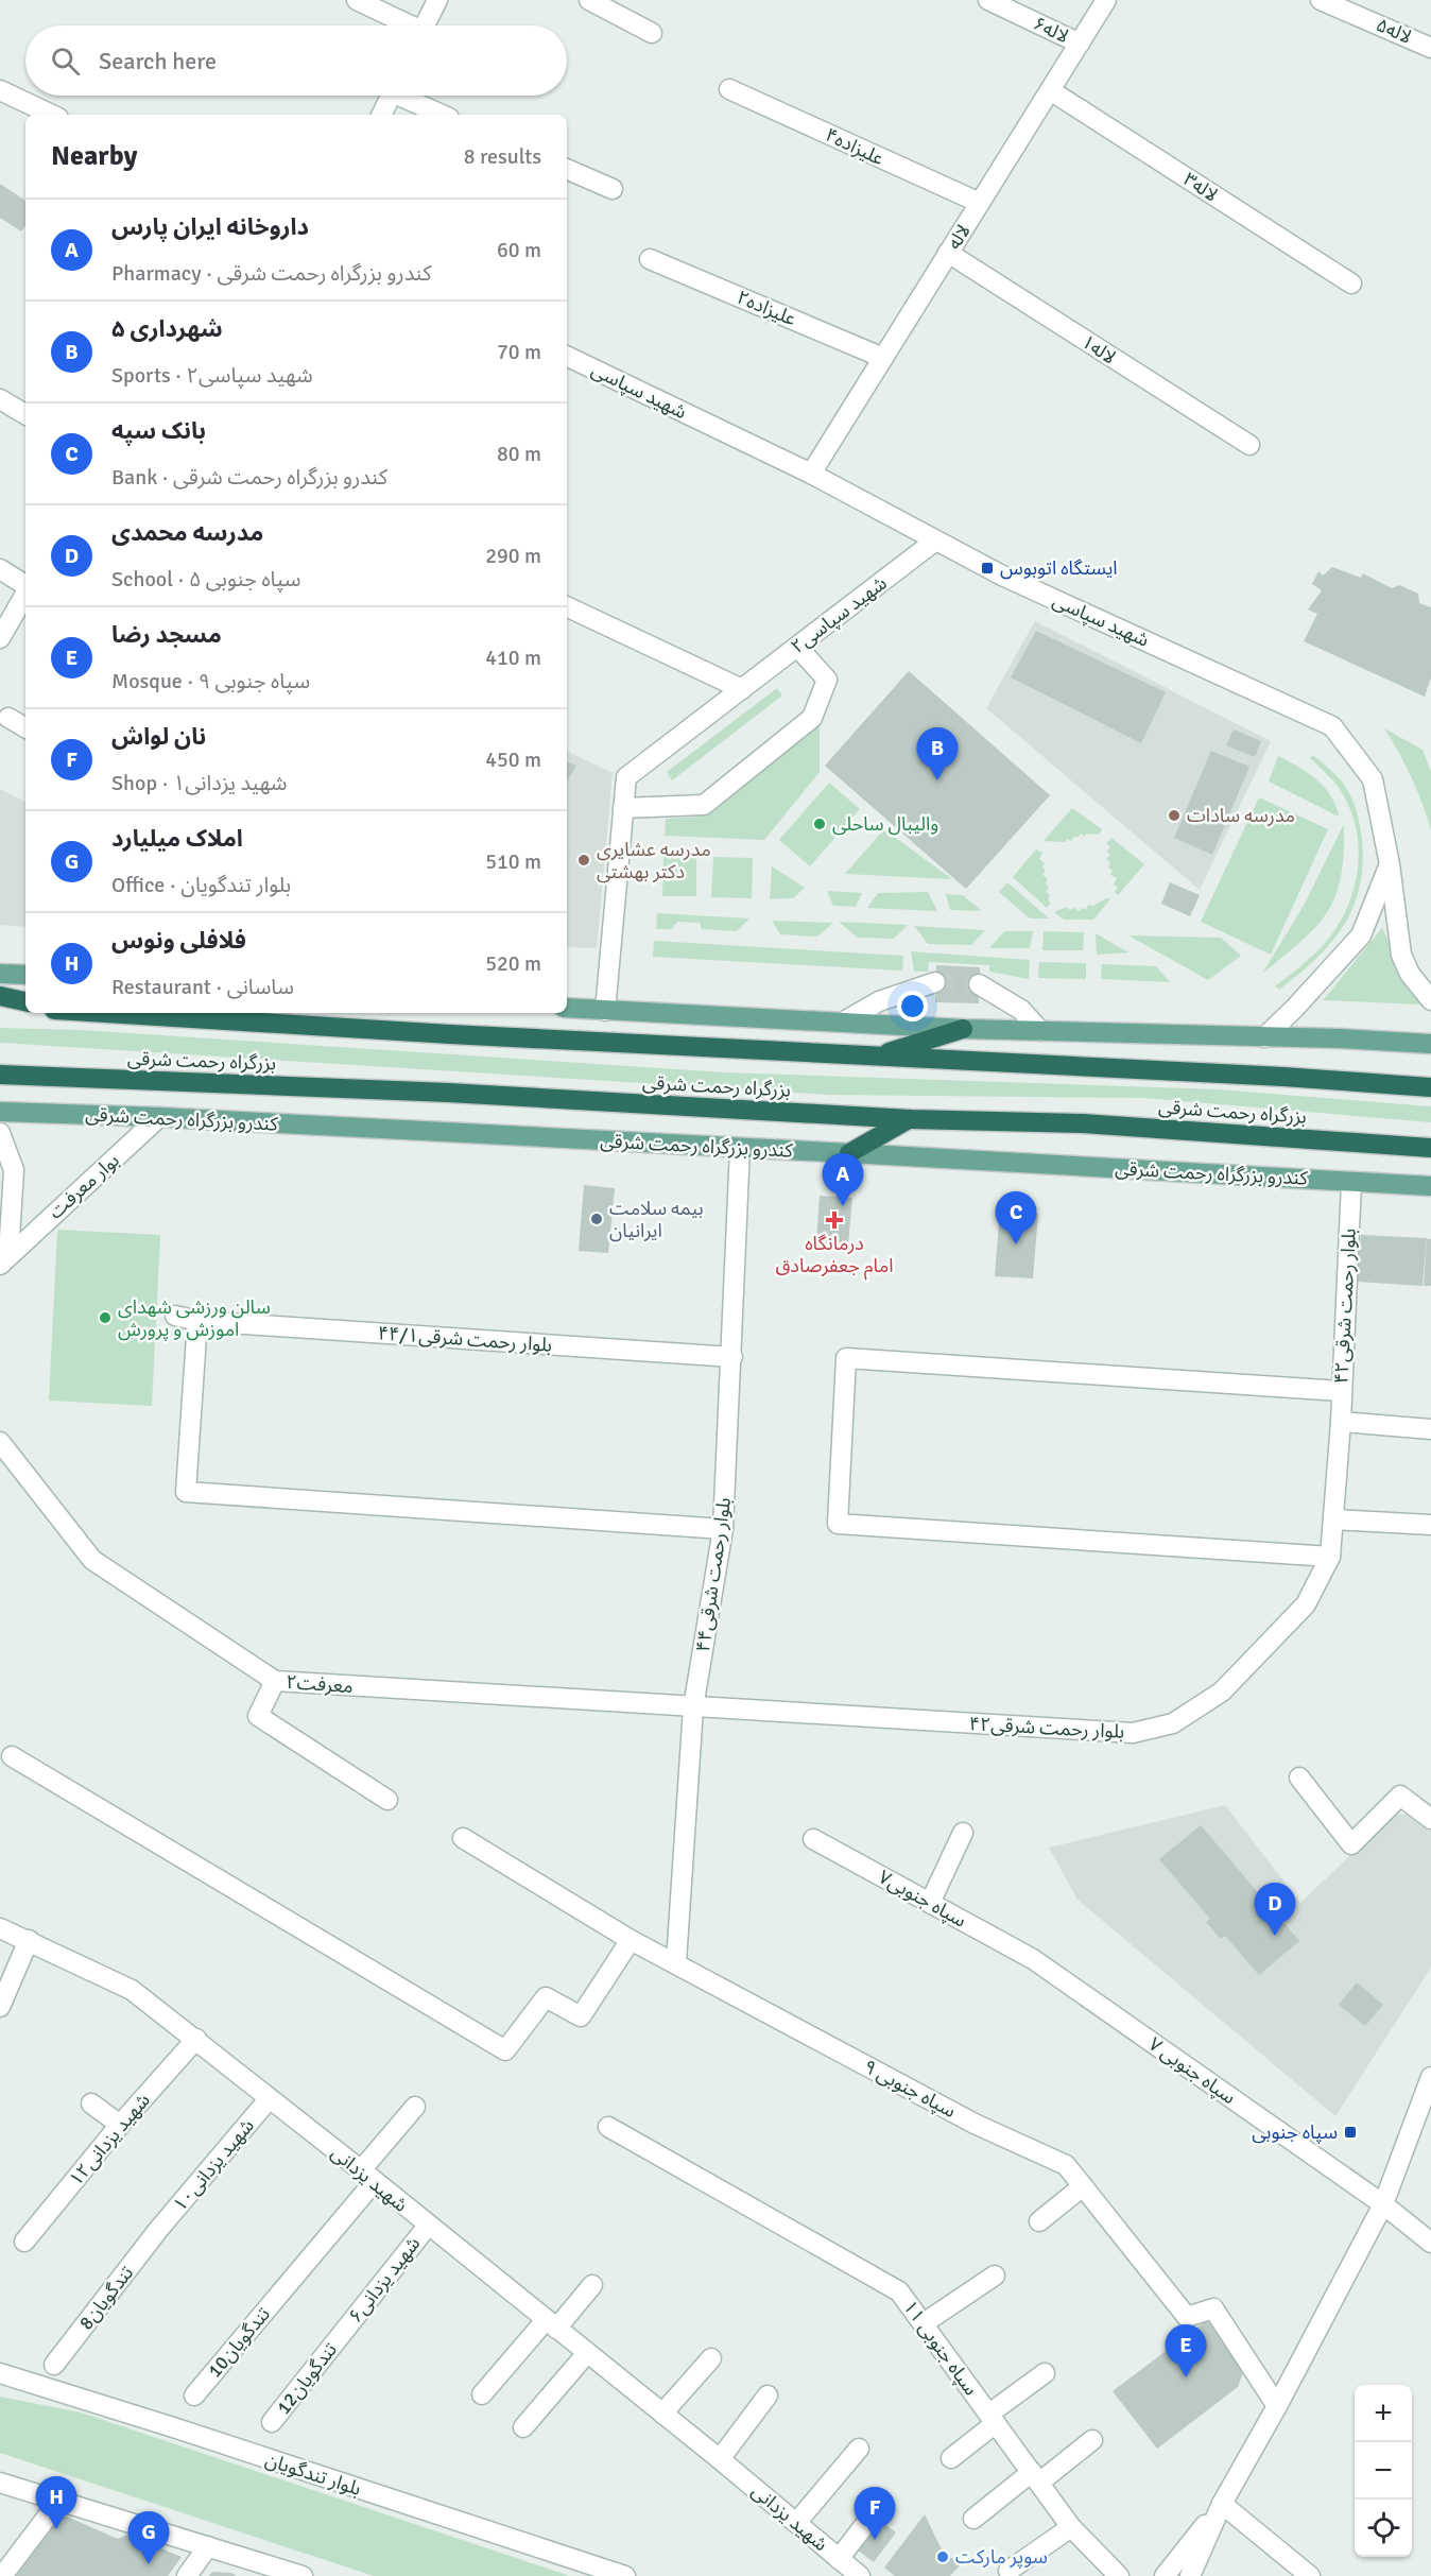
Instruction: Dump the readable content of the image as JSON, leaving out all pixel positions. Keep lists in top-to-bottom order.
{
  "streets": {
    "highway": ["بزرگراه رحمت شرقی"],
    "main road": ["کندرو بزرگراه رحمت شرقی"],
    "street": [
      "۶لاله",
      "لاله۵",
      "علیزاده۴",
      "۳لاله",
      "لاله",
      "علیزاده۲",
      "۱لاله",
      "شهید سپاسی",
      "شهید سپاسی۲",
      "بوار معرفت",
      "بلوار رحمت شرقی۴۲",
      "بلوار رحمت شرقی۴۴/۱",
      "۴۴بلوار رحمت شرقی",
      "معرفت۲",
      "سپاه جنوبی۷",
      "۷ سپاه جنوبی",
      "۹ سپاه جنوبی",
      "شهید یزدانی۱۲",
      "شهید یزدانی۱۰",
      "شهید یزدانی",
      "شهید یزدانی۶",
      "8تندگویان",
      "10تندگویان",
      "۱۱ سپاه جنوبی",
      "12تندگویان",
      "بلوار تندگویان"
    ]
  },
  "crossings": [
    ["۶لاله", "لاله"],
    ["علیزاده۴", "لاله"],
    ["۳لاله", "لاله"],
    ["لاله", "علیزاده۲"],
    ["لاله", "۱لاله"],
    ["لاله", "شهید سپاسی"],
    ["شهید سپاسی", "شهید سپاسی۲"],
    ["کندرو بزرگراه رحمت شرقی", "بوار معرفت"],
    ["کندرو بزرگراه رحمت شرقی", "بلوار رحمت شرقی۴۲"],
    ["کندرو بزرگراه رحمت شرقی", "۴۴بلوار رحمت شرقی"],
    ["بلوار رحمت شرقی۴۲", "۴۴بلوار رحمت شرقی"],
    ["بلوار رحمت شرقی۴۲", "معرفت۲"],
    ["بلوار رحمت شرقی۴۴/۱", "۴۴بلوار رحمت شرقی"],
    ["۴۴بلوار رحمت شرقی", "معرفت۲"],
    ["۴۴بلوار رحمت شرقی", "۹ سپاه جنوبی"],
    ["سپاه جنوبی۷", "۷ سپاه جنوبی"],
    ["شهید یزدانی۱۲", "شهید یزدانی"],
    ["شهید یزدانی۱۰", "شهید یزدانی"],
    ["شهید یزدانی۱۰", "8تندگویان"],
    ["شهید یزدانی", "شهید یزدانی۶"],
    ["شهید یزدانی", "10تندگویان"],
    ["شهید یزدانی۶", "12تندگویان"]
  ],
  "places": {
    "transit": ["ایستگاه اتوبوس", "سپاه جنوبی"],
    "other": [
      "مدرسه سادات",
      "والیبال ساحلی",
      "مدرسه عشایری دکتر بهشتی",
      "بیمه سلامت ایرانیان",
      "سالن ورزشی شهدای اموزش و پرورش",
      "سوپر مارکت"
    ],
    "health": ["درمانگاه امام جعفرصادق"]
  },
  "page": {
    "search": "Search here",
    "heading": ["Nearby", "8 results"],
    "list": [
      {
        "mark": "A",
        "name": "داروخانه ایران پارس",
        "note": "Pharmacy · کندرو بزرگراه رحمت شرقی",
        "value": "60 m"
      },
      {
        "mark": "B",
        "name": "شهرداری ۵",
        "note": "Sports · شهید سپاسی۲",
        "value": "70 m"
      },
      {
        "mark": "C",
        "name": "بانک سپه",
        "note": "Bank · کندرو بزرگراه رحمت شرقی",
        "value": "80 m"
      },
      {
        "mark": "D",
        "name": "مدرسه محمدی",
        "note": "School · ۵ سپاه جنوبی",
        "value": "290 m"
      },
      {
        "mark": "E",
        "name": "مسجد رضا",
        "note": "Mosque · ۹ سپاه جنوبی",
        "value": "410 m"
      },
      {
        "mark": "F",
        "name": "نان لواش",
        "note": "Shop · شهید یزدانی۱",
        "value": "450 m"
      },
      {
        "mark": "G",
        "name": "املاک میلیارد",
        "note": "Office · بلوار تندگویان",
        "value": "510 m"
      },
      {
        "mark": "H",
        "name": "فلافلی ونوس",
        "note": "Restaurant · ساسانی",
        "value": "520 m"
      }
    ],
    "pins": [
      "B",
      "A",
      "C",
      "D",
      "E",
      "H",
      "F",
      "G"
    ],
    "map_buttons": ["+", "−"]
  }
}
